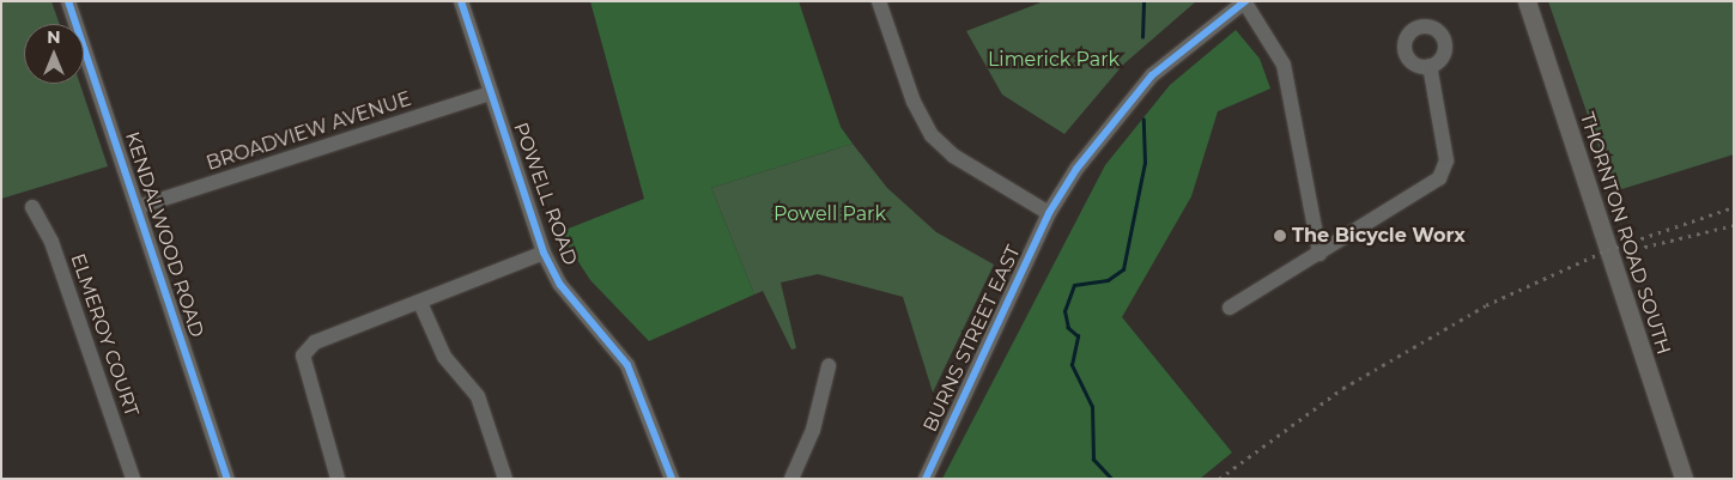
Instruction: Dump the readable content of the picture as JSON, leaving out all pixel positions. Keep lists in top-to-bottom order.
{
  "streets": {
    "main road": ["THORNTON ROAD SOUTH"],
    "street": [
      "BROADVIEW AVENUE",
      "POWELL ROAD",
      "KENDALWOOD ROAD",
      "ELMEROY COURT",
      "BURNS STREET EAST"
    ]
  },
  "crossings": [
    ["BROADVIEW AVENUE", "POWELL ROAD"],
    ["BROADVIEW AVENUE", "KENDALWOOD ROAD"]
  ],
  "parks": ["Limerick Park", "Powell Park"],
  "places": ["The Bicycle Worx"],
  "north": "top"
}
